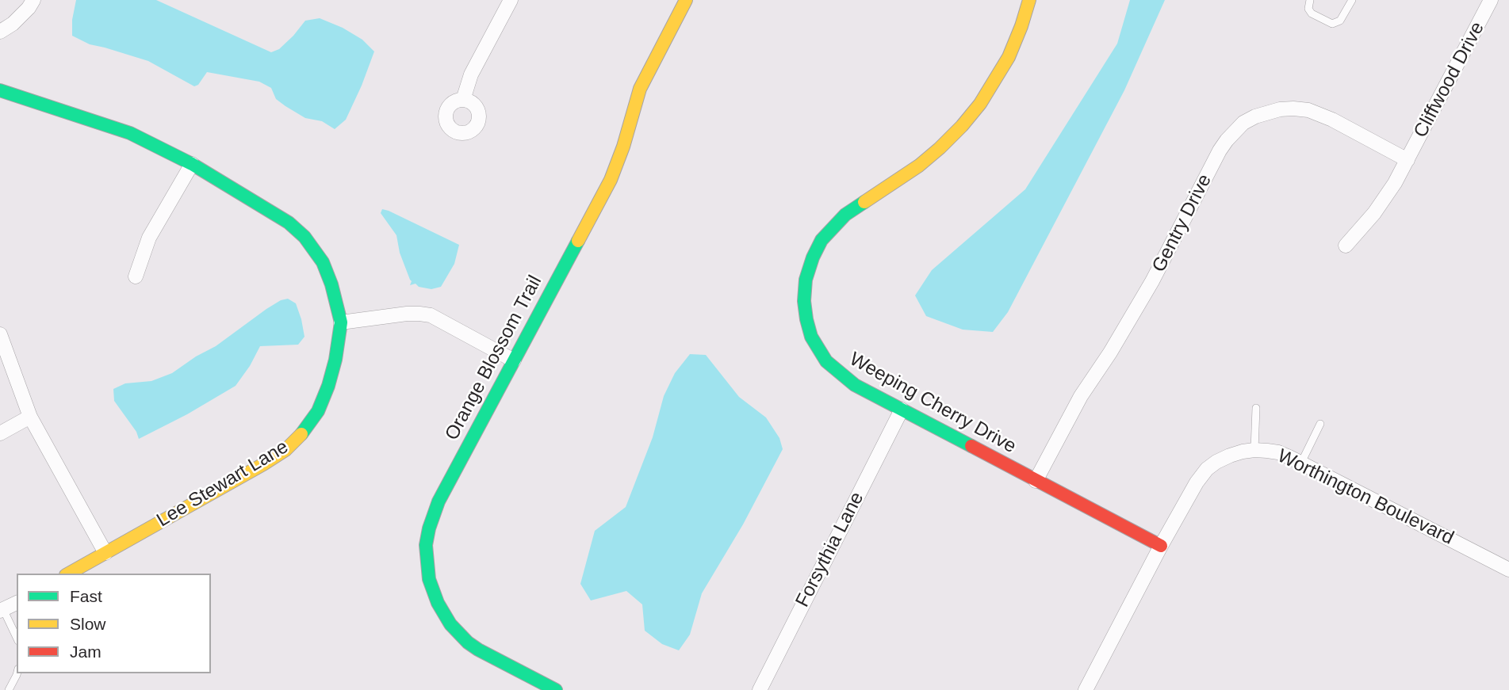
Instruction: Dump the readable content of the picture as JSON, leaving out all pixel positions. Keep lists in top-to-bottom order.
{
  "streets": {
    "street": [
      "Cliffwood Drive",
      "Gentry Drive",
      "Orange Blossom Trail",
      "Weeping Cherry Drive",
      "Lee Stewart Lane",
      "Worthington Boulevard",
      "Forsythia Lane"
    ]
  },
  "crossings": [
    ["Cliffwood Drive", "Gentry Drive"],
    ["Gentry Drive", "Weeping Cherry Drive"],
    ["Weeping Cherry Drive", "Worthington Boulevard"],
    ["Weeping Cherry Drive", "Forsythia Lane"]
  ],
  "legend": ["Fast", "Slow", "Jam"]
}
